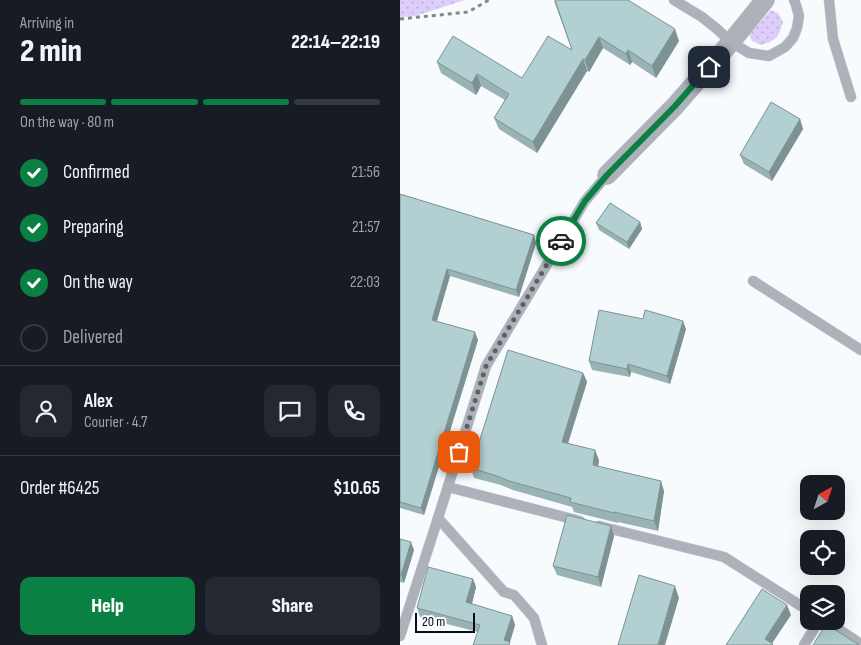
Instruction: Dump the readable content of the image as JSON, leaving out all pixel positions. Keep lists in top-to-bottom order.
{
  "scale_bar": "20 m",
  "north": "top right",
  "page": {
    "heading": ["2 min", "Arriving in", "22:14–22:19"],
    "panel": [
      "Alex",
      "Courier · 4.7",
      "Order #6425",
      "$10.65"
    ],
    "bar": "On the way · 80 m",
    "list": [
      ["Confirmed", "21:56"],
      ["Preparing", "21:57"],
      ["On the way", "22:03"],
      "Delivered"
    ],
    "buttons": ["Help", "Share"],
    "scale": "20 m"
  }
}
